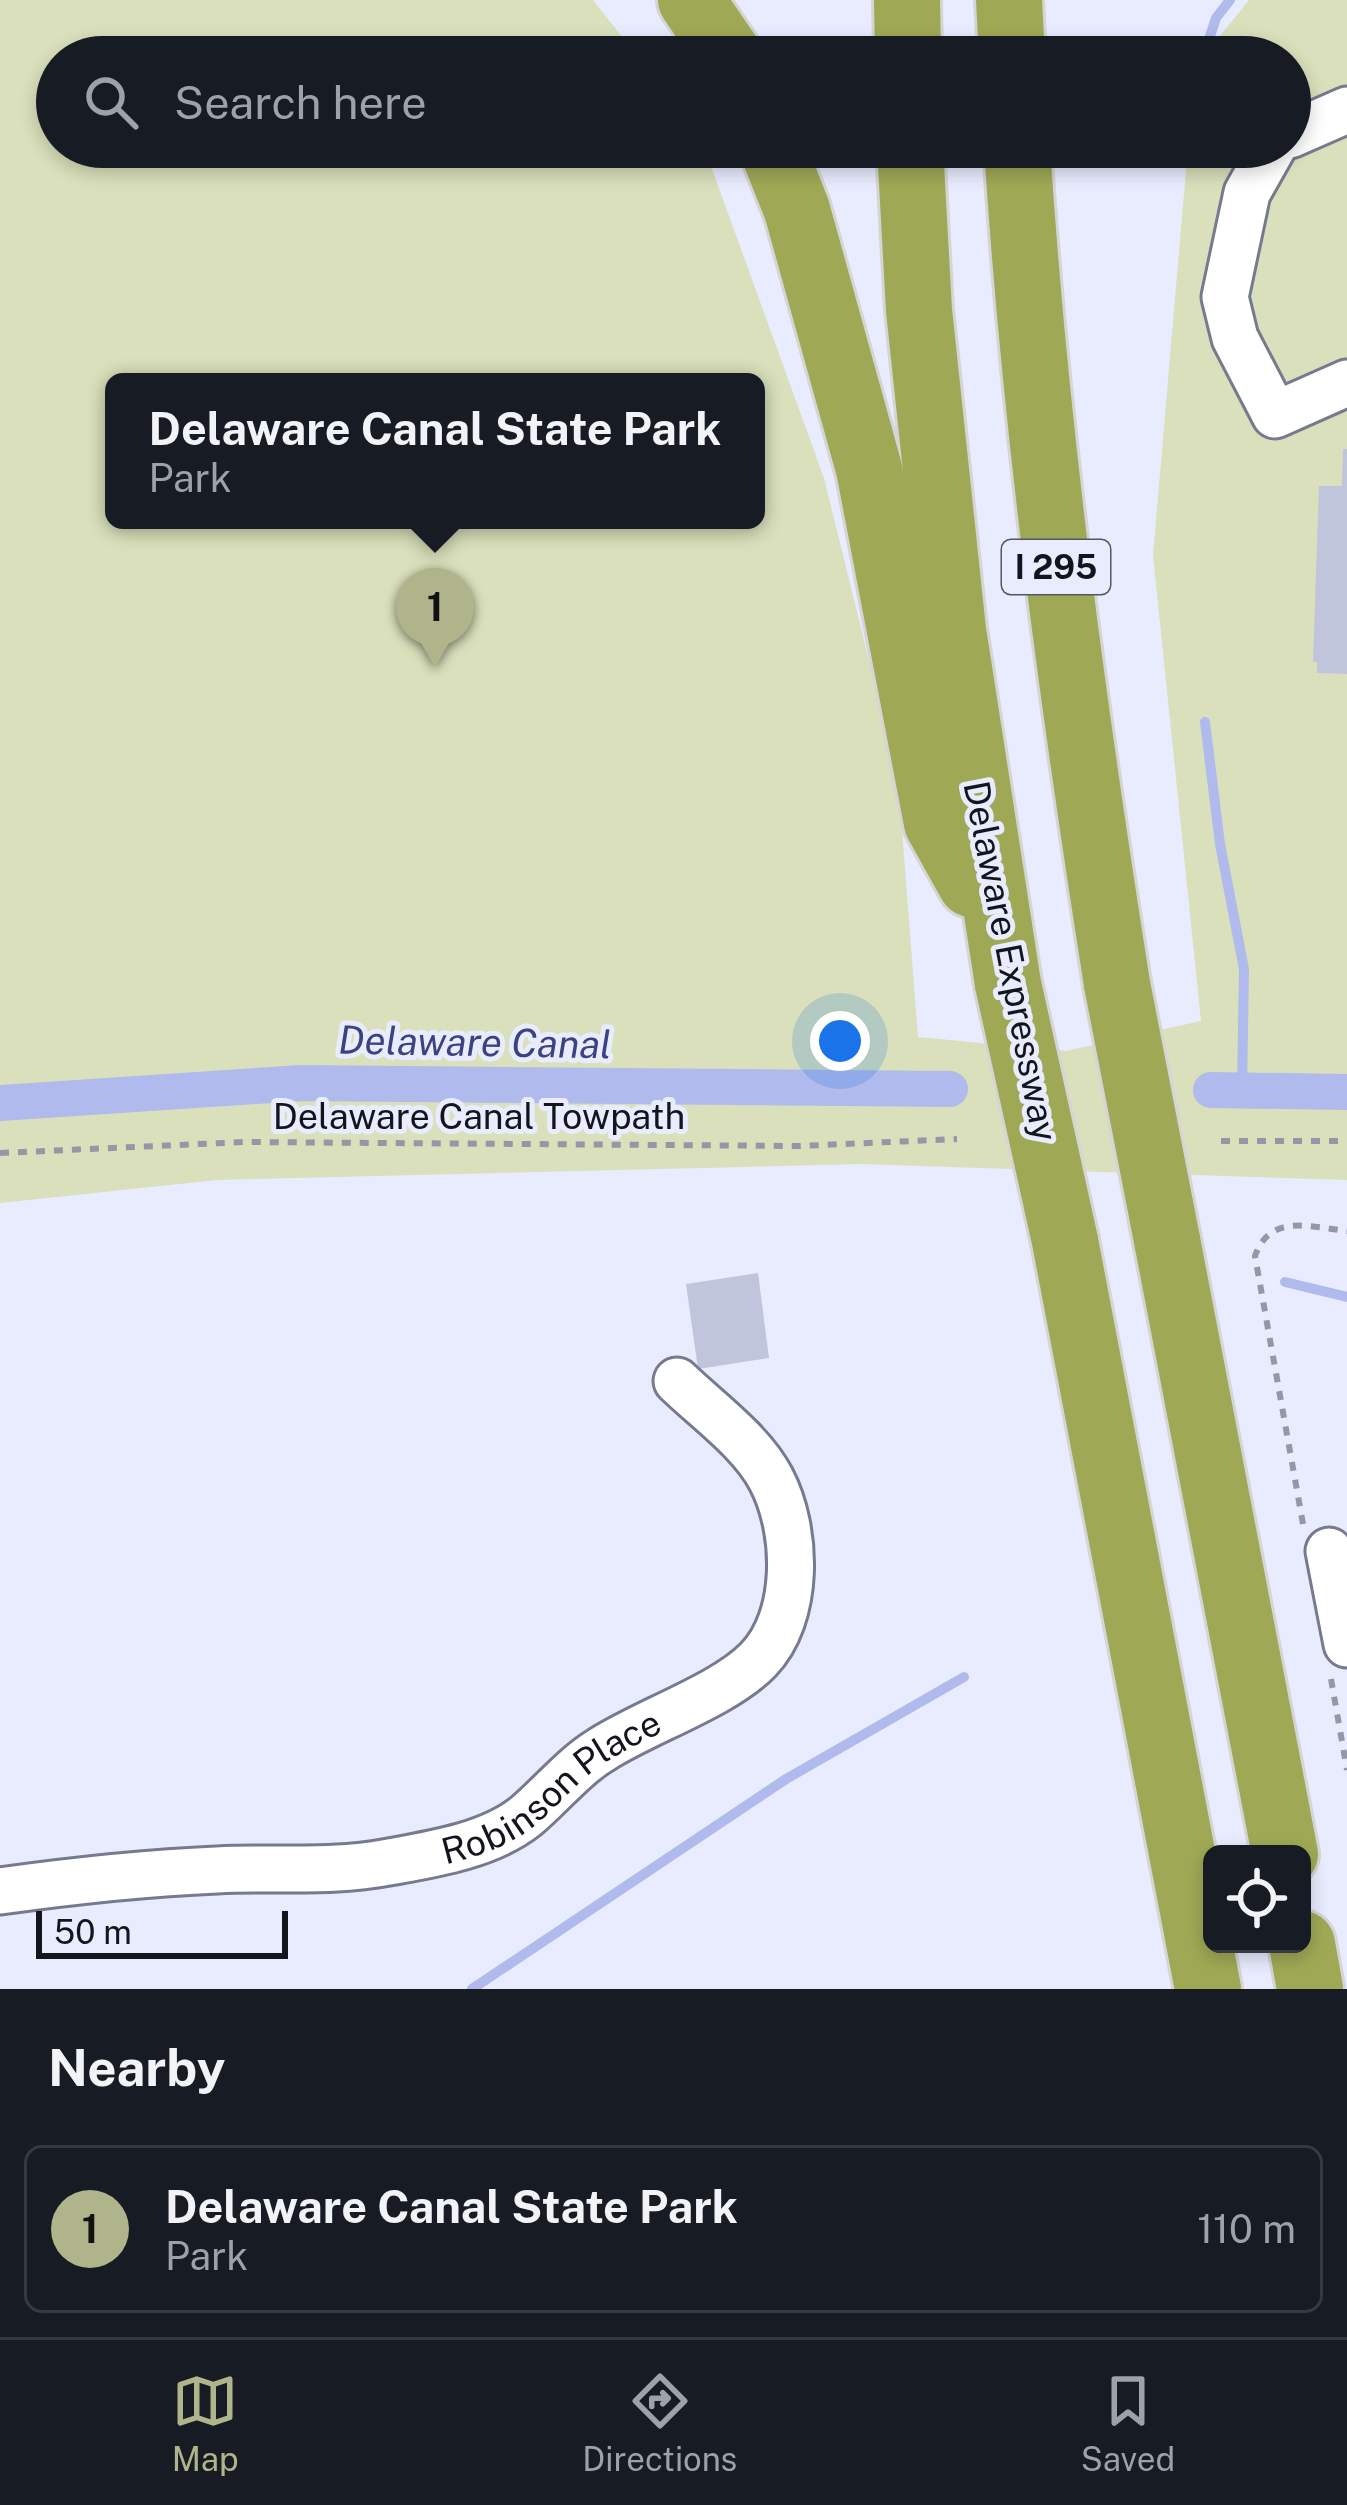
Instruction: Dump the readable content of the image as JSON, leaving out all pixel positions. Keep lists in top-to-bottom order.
{
  "streets": {
    "highway": ["I 295", "Delaware Expressway"],
    "street": ["Robinson Place"],
    "path": ["Delaware Canal Towpath"]
  },
  "water": ["Delaware Canal"],
  "scale_bar": "50 m",
  "page": {
    "search": "Search here",
    "popup": ["Delaware Canal State Park", "Park"],
    "pins": "1",
    "scale": "50 m",
    "heading": "Nearby",
    "list": [
      {
        "mark": "1",
        "name": "Delaware Canal State Park",
        "note": "Park",
        "value": "110 m"
      }
    ],
    "nav": ["Map", "Directions", "Saved"]
  }
}
